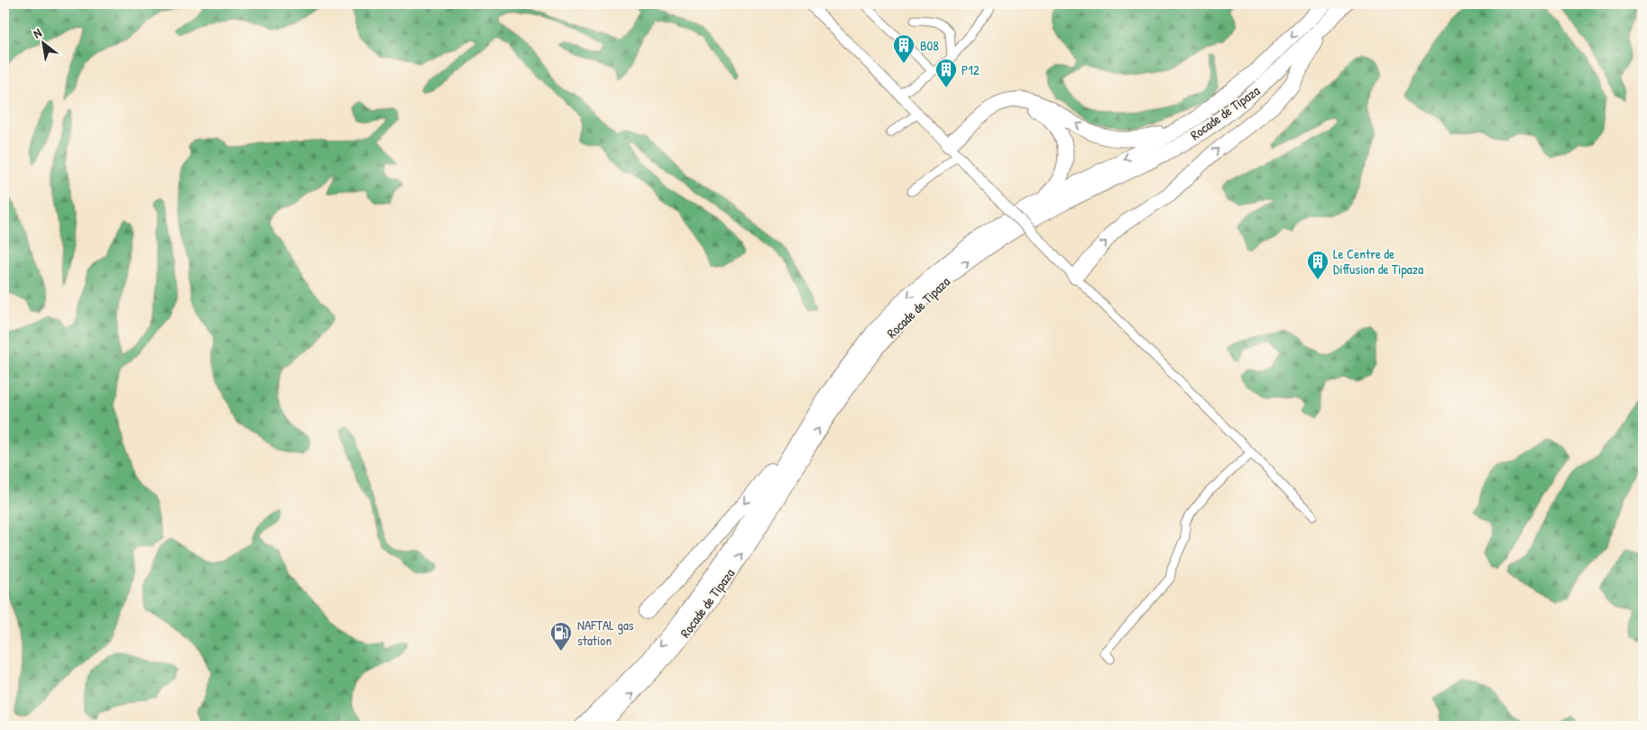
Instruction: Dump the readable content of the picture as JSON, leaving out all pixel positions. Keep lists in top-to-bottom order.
{
  "streets": {
    "highway": ["Rocade de Tipaza"]
  },
  "places": {
    "building": ["B08", "P12", "Le Centre de Diffusion de Tipaza"],
    "fuel station": ["NAFTAL gas station"]
  },
  "north": "top left"
}
